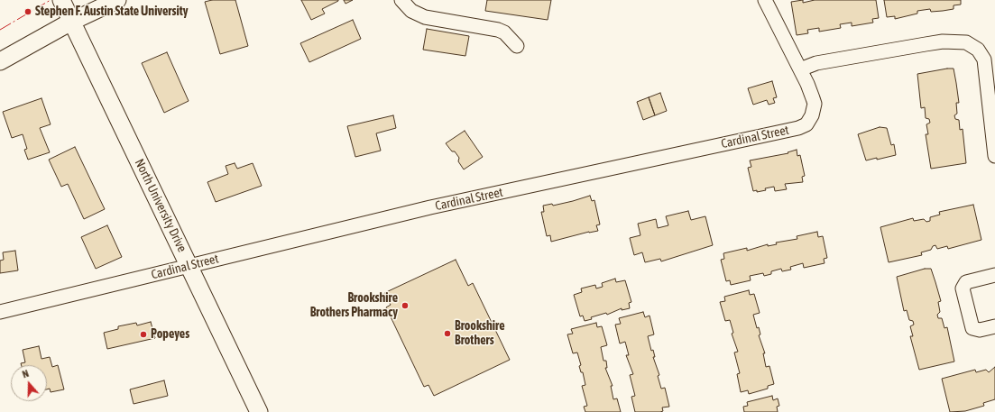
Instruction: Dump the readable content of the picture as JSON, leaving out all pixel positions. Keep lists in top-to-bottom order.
{
  "streets": {
    "main road": ["North University Drive"],
    "street": ["Cardinal Street"]
  },
  "crossings": [
    ["Cardinal Street", "North University Drive"]
  ],
  "places": [
    "Stephen F. Austin State University",
    "Brookshire Brothers Pharmacy",
    "Brookshire Brothers",
    "Popeyes"
  ],
  "north": "top"
}
